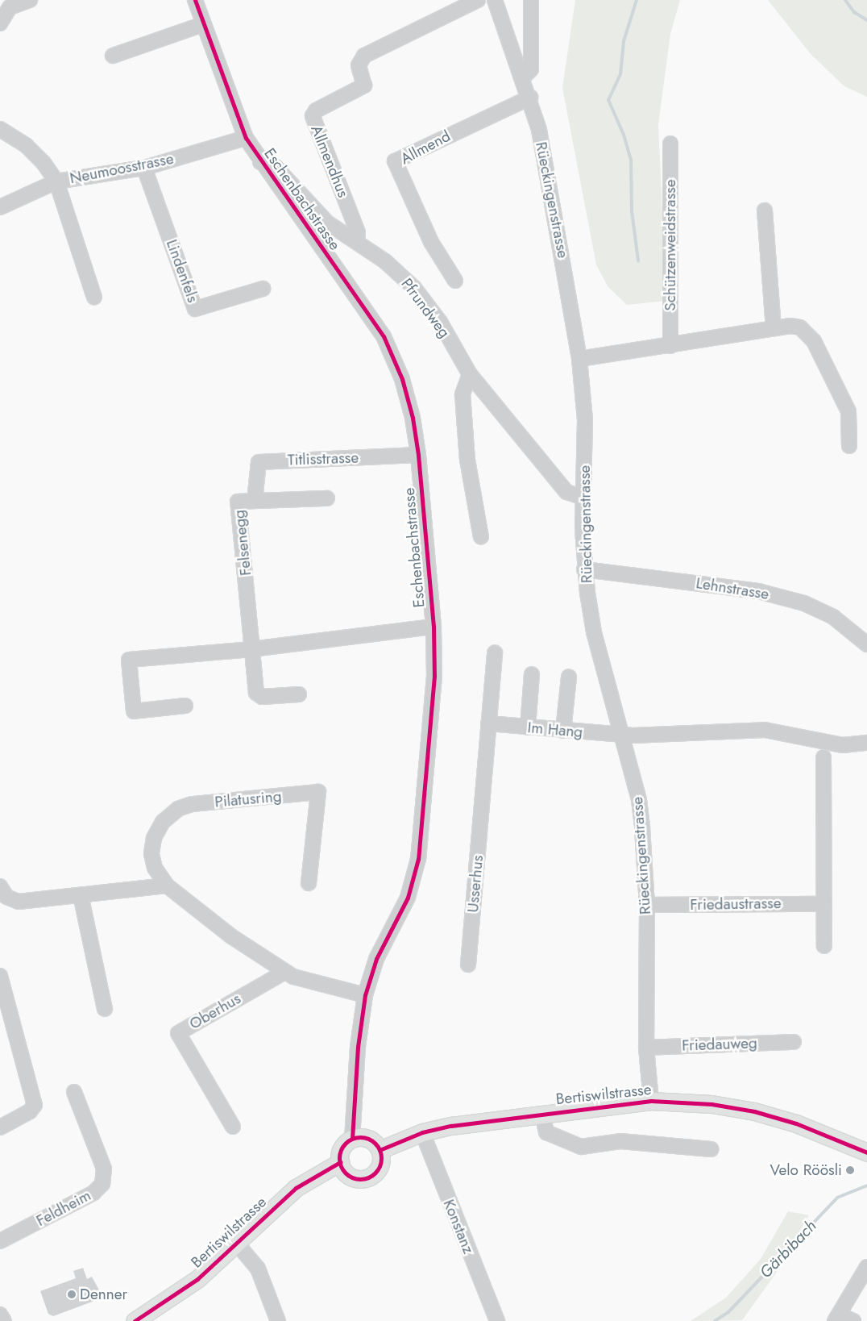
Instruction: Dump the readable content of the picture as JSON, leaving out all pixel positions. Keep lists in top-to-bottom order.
{
  "streets": {
    "main road": ["Bertiswilstrasse"],
    "street": [
      "Allmend",
      "Allmendhus",
      "Neumoosstrasse",
      "Eschenbachstrasse",
      "Rüeckingenstrasse",
      "Schützenweidstrasse",
      "Lindenfels",
      "Pfrundweg",
      "Titlisstrasse",
      "Felsenegg",
      "Lehnstrasse",
      "Im Hang",
      "Pilatusring",
      "Usserhus",
      "Friedaustrasse",
      "Oberhus",
      "Friedauweg",
      "Feldheim",
      "Konstanz"
    ]
  },
  "crossings": [
    ["Allmend", "Rüeckingenstrasse"],
    ["Allmendhus", "Pfrundweg"],
    ["Neumoosstrasse", "Eschenbachstrasse"],
    ["Neumoosstrasse", "Lindenfels"],
    ["Eschenbachstrasse", "Pfrundweg"],
    ["Eschenbachstrasse", "Titlisstrasse"],
    ["Eschenbachstrasse", "Pilatusring"],
    ["Eschenbachstrasse", "Bertiswilstrasse"],
    ["Rüeckingenstrasse", "Pfrundweg"],
    ["Rüeckingenstrasse", "Lehnstrasse"],
    ["Rüeckingenstrasse", "Im Hang"],
    ["Rüeckingenstrasse", "Friedaustrasse"],
    ["Rüeckingenstrasse", "Friedauweg"],
    ["Rüeckingenstrasse", "Bertiswilstrasse"],
    ["Im Hang", "Usserhus"],
    ["Pilatusring", "Oberhus"],
    ["Bertiswilstrasse", "Konstanz"]
  ],
  "water": ["Gärbibach"],
  "places": ["Velo Röösli", "Denner"]
}
